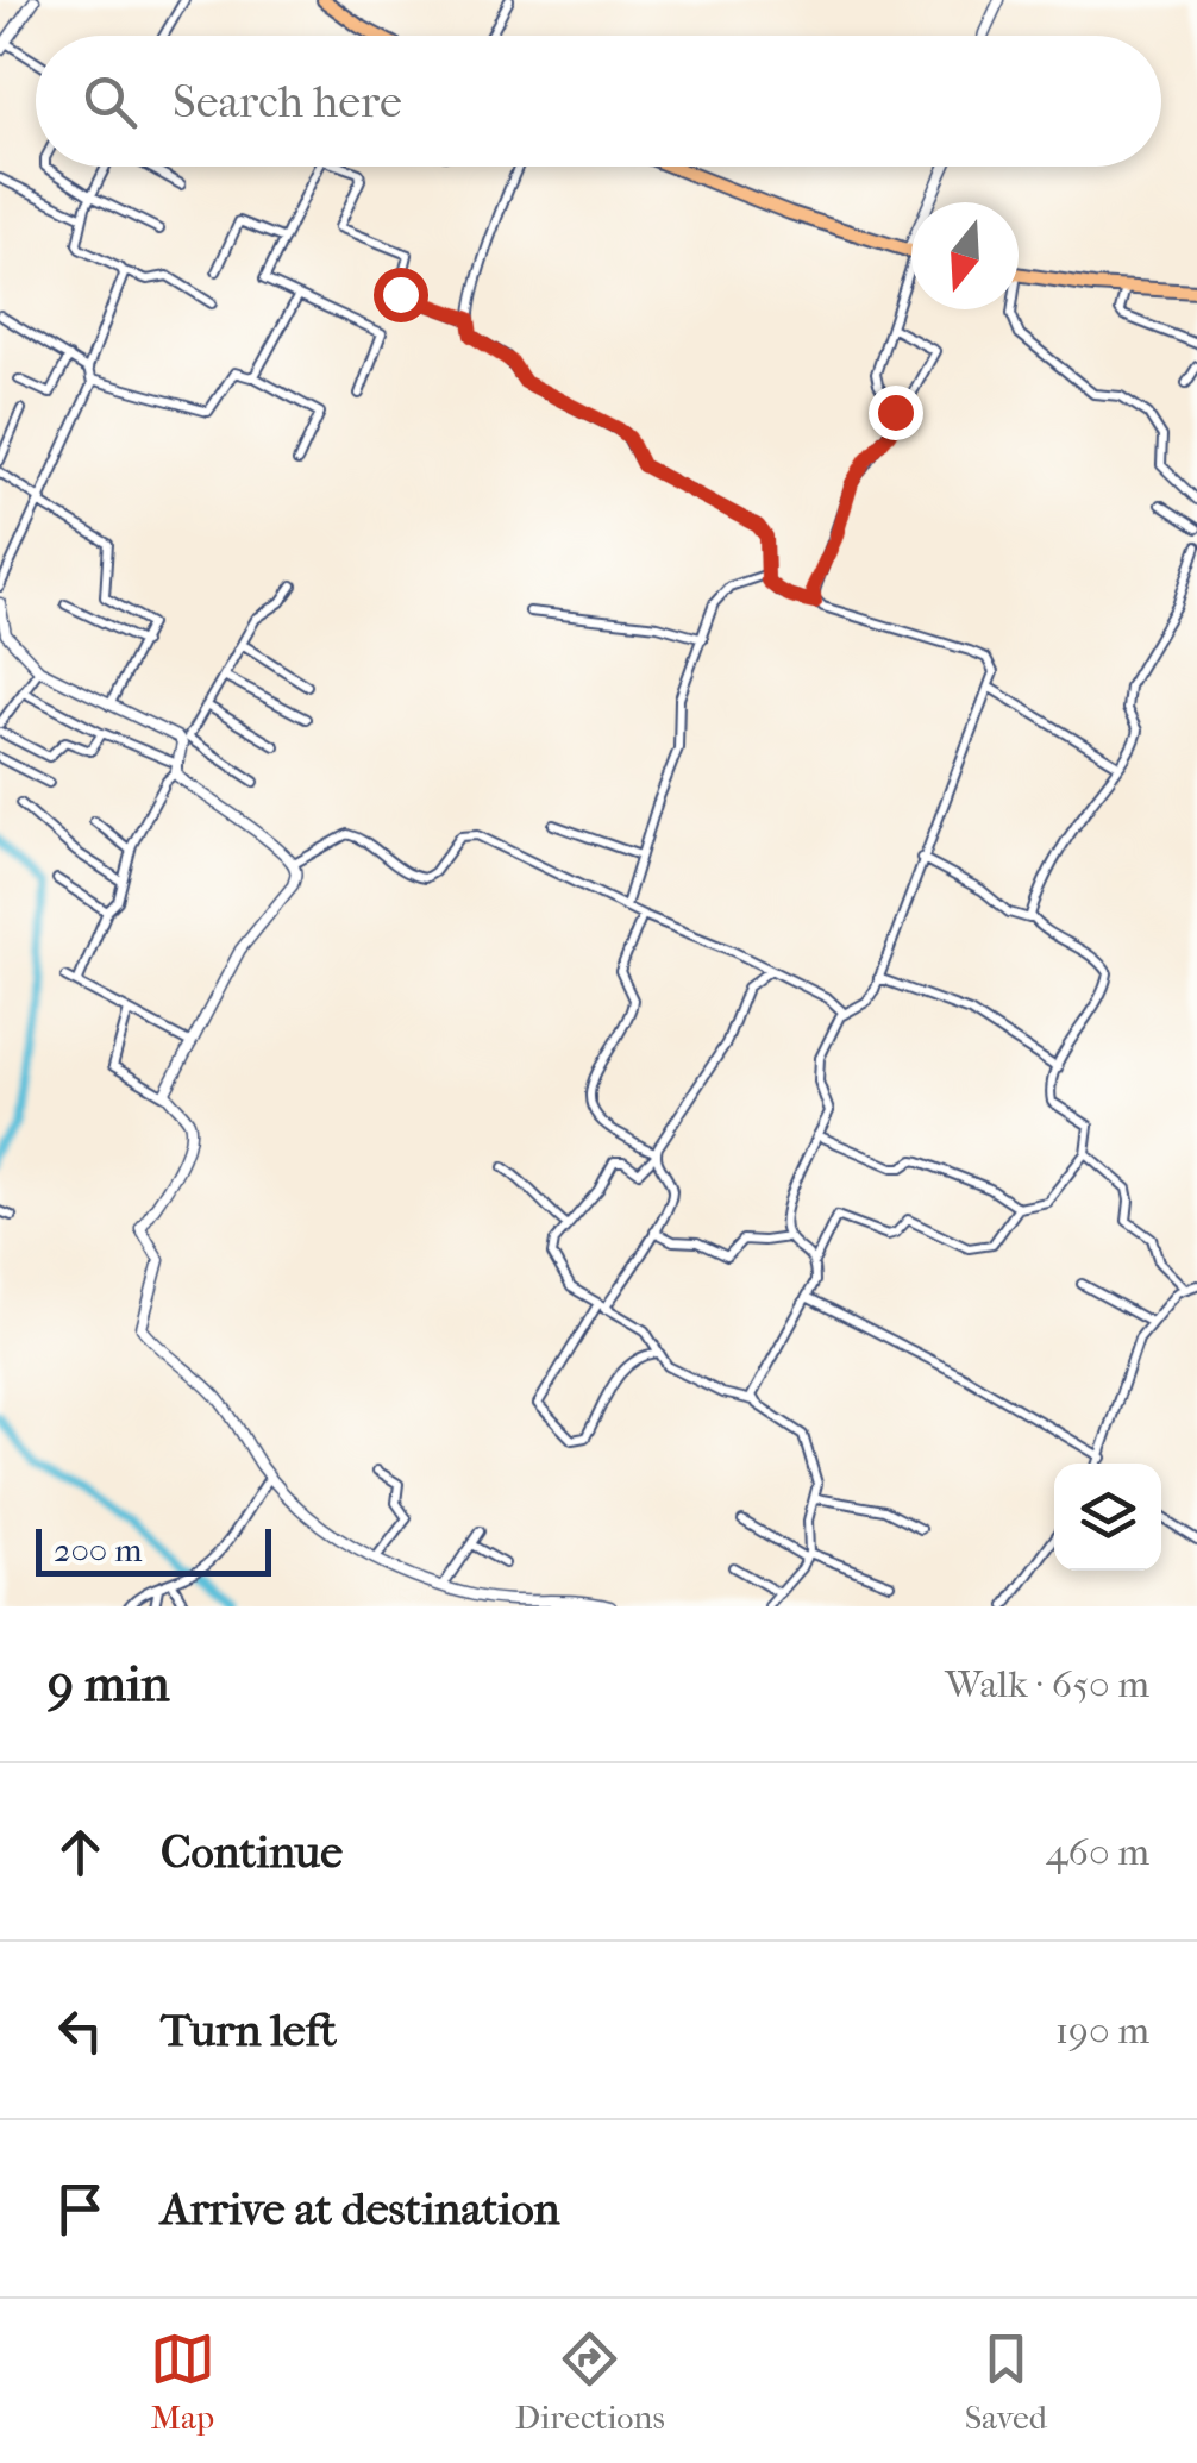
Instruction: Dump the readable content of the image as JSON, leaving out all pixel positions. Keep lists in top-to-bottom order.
{
  "scale_bar": "200 m",
  "north": "bottom",
  "page": {
    "search": "Search here",
    "scale": "200 m",
    "heading": ["9 min", "Walk · 650 m"],
    "list": [
      ["Continue", "460 m"],
      ["Turn left", "190 m"],
      "Arrive at destination"
    ],
    "nav": ["Map", "Directions", "Saved"]
  }
}
